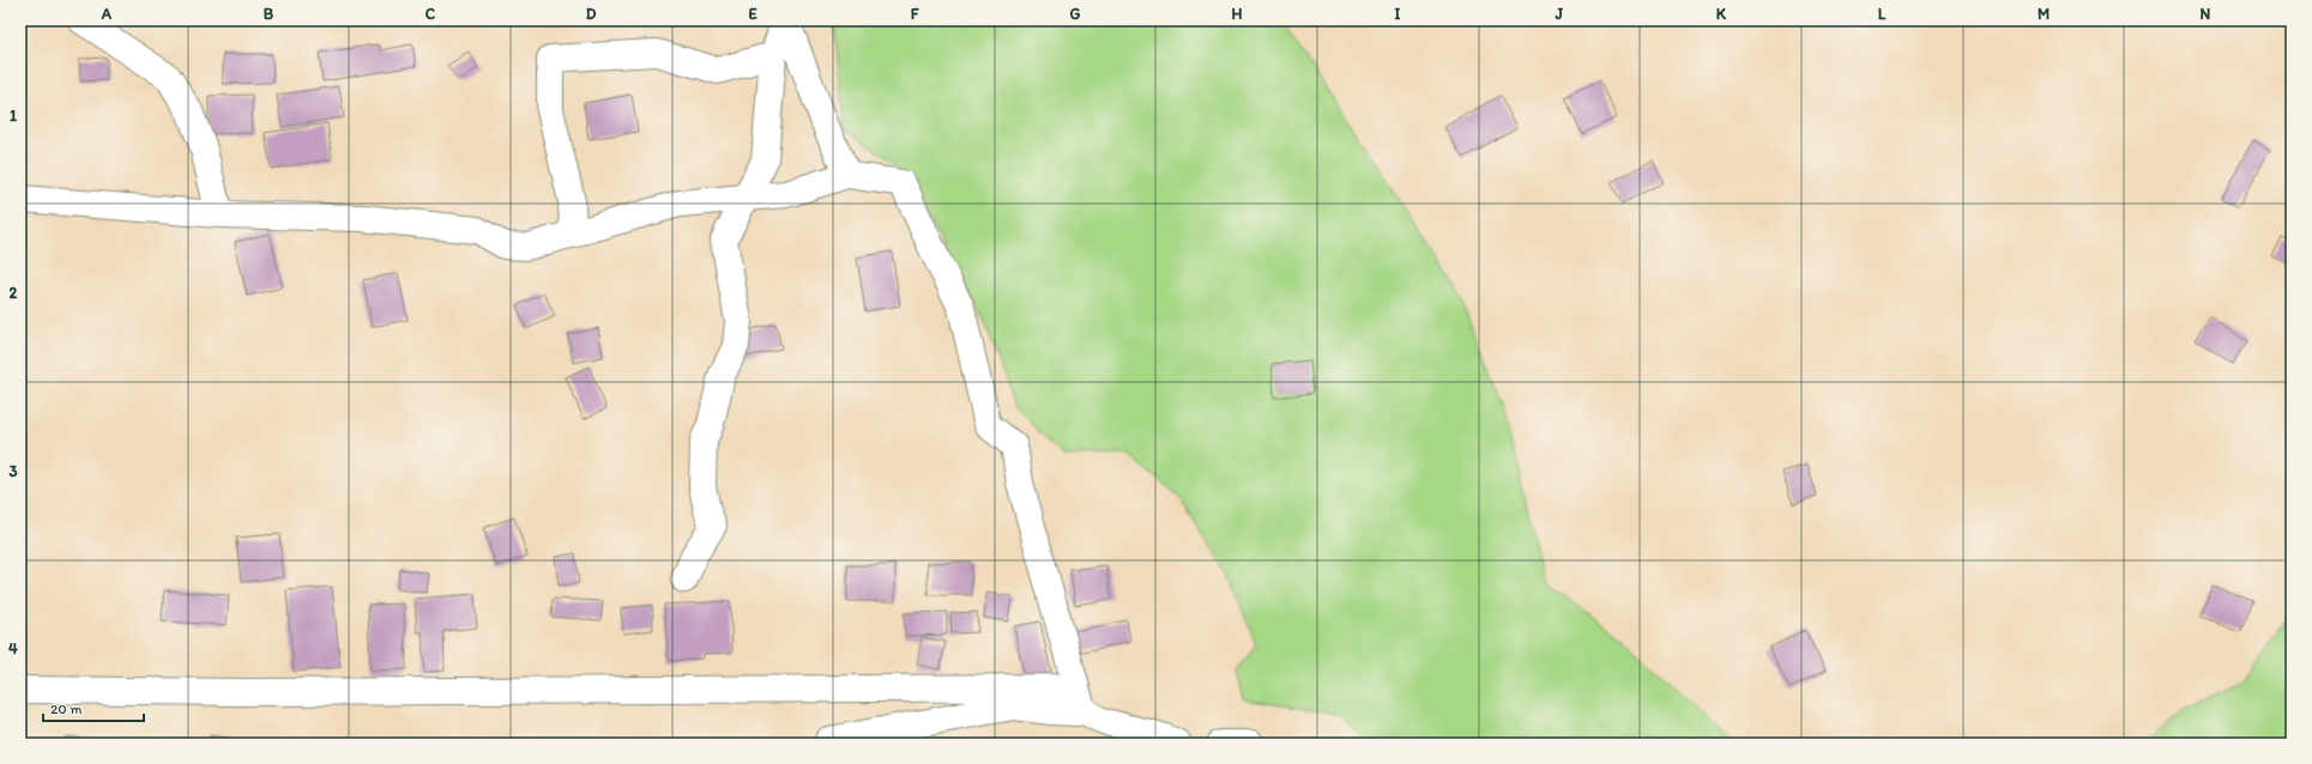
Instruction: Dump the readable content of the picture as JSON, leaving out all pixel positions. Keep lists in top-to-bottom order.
{
  "scale_bar": "20 m",
  "grid": {
    "columns": [
      "A",
      "B",
      "C",
      "D",
      "E",
      "F",
      "G",
      "H",
      "I",
      "J",
      "K",
      "L",
      "M",
      "N"
    ],
    "rows": [
      "1",
      "2",
      "3",
      "4"
    ]
  }
}
